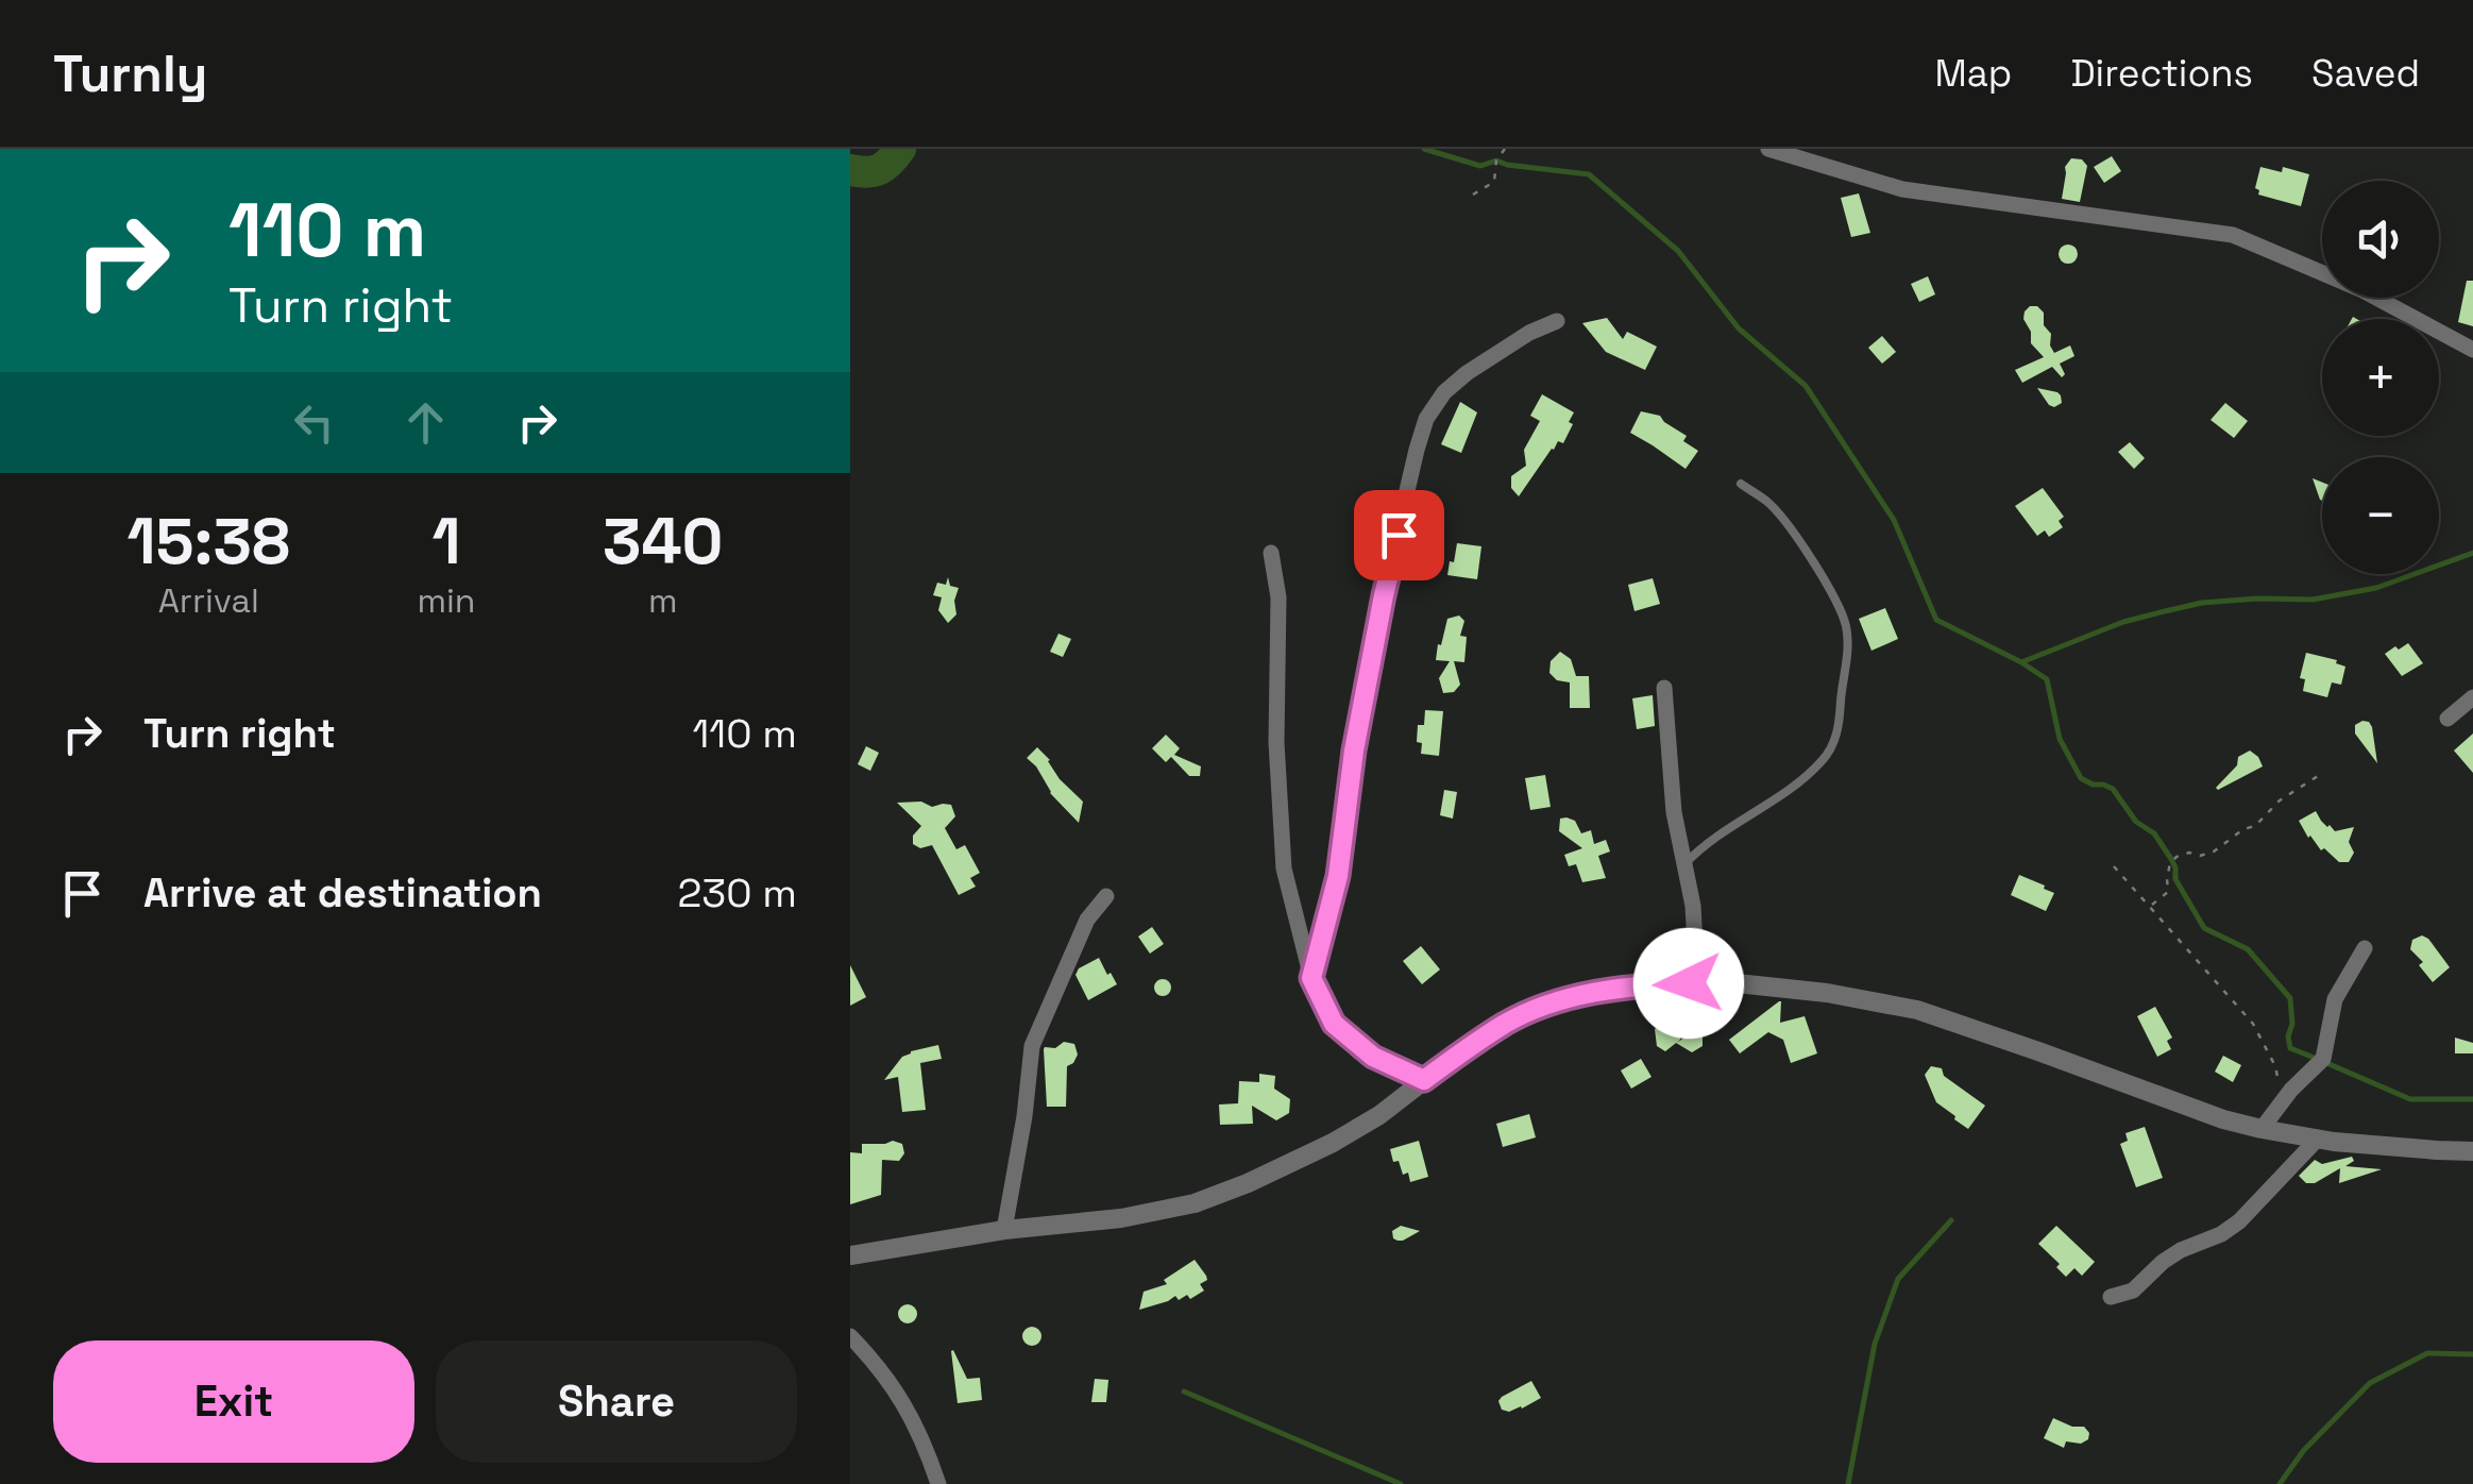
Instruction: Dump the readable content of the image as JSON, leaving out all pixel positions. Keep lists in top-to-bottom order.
{
  "page": {
    "header": "Turnly",
    "nav": ["Map", "Directions", "Saved"],
    "turn": ["110 m", "Turn right"],
    "map_buttons": ["+", "−"],
    "eta": [
      "15:38",
      "Arrival",
      "1",
      "min",
      "340",
      "m"
    ],
    "list": [
      {
        "name": "Turn right",
        "value": "110 m"
      },
      {
        "name": "Arrive at destination",
        "value": "230 m"
      }
    ],
    "buttons": ["Exit", "Share"]
  }
}
